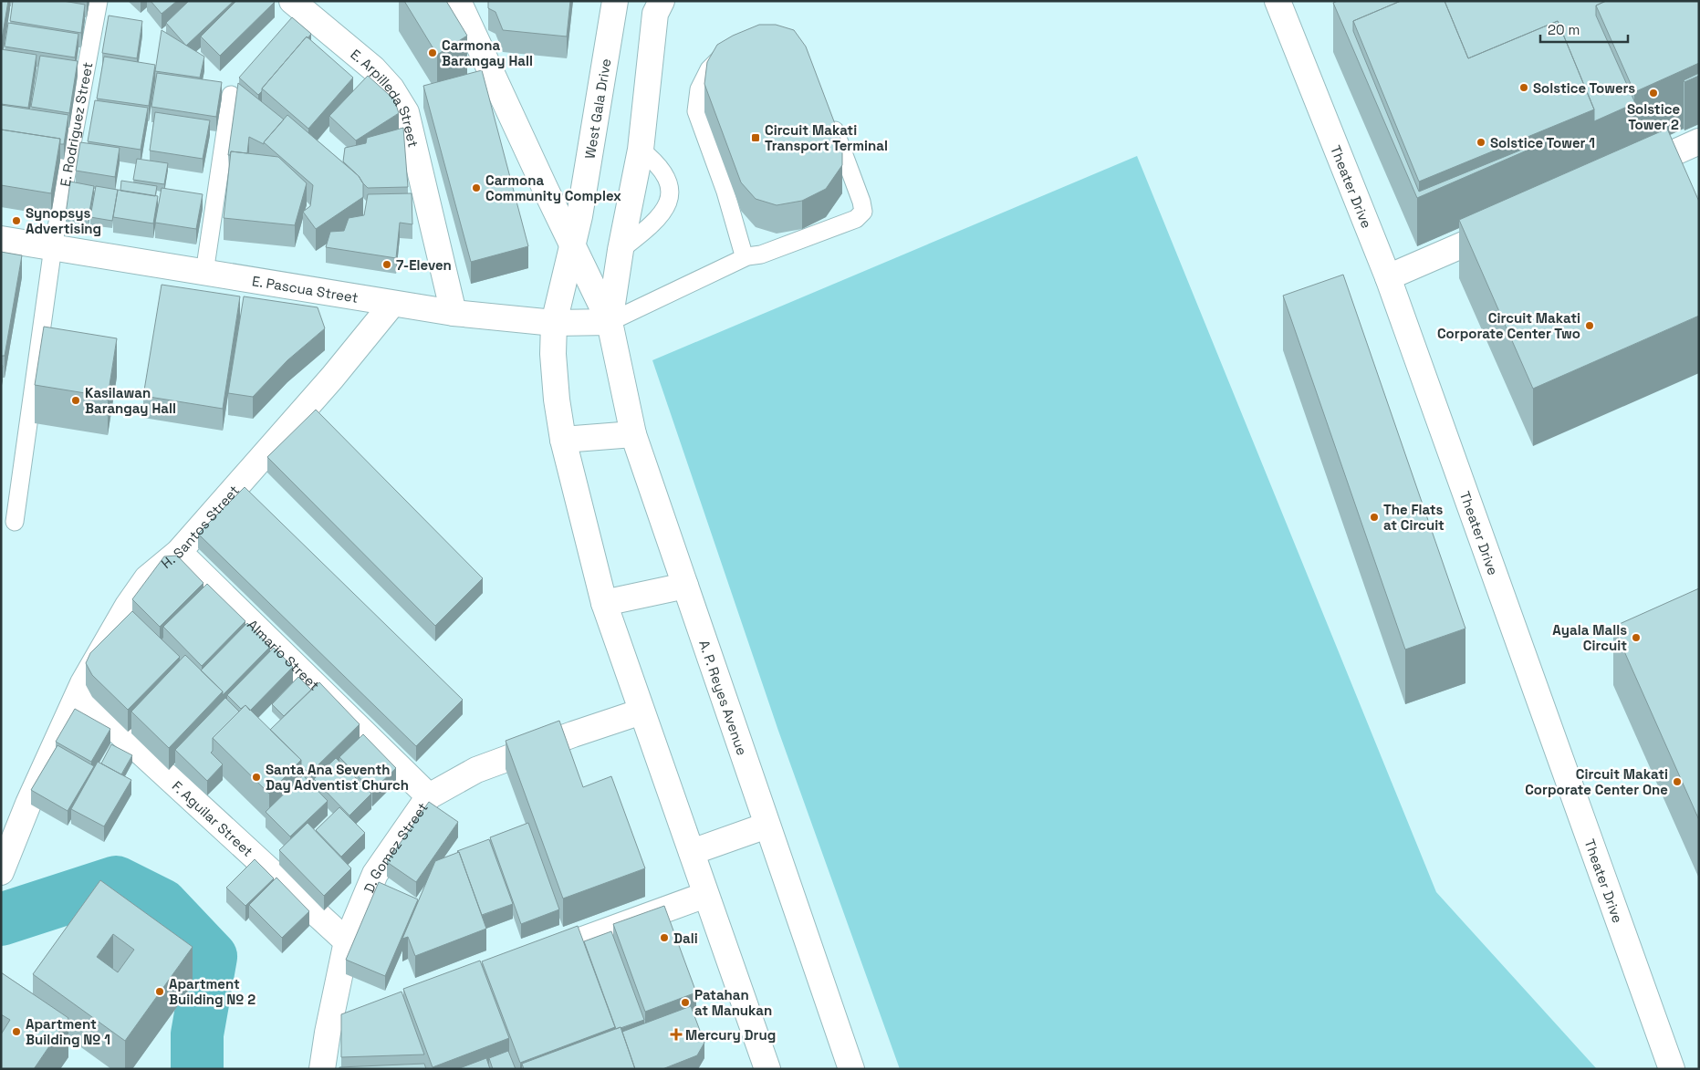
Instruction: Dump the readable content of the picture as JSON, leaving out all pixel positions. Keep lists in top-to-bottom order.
{
  "streets": {
    "street": [
      "E. Arpilleda Street",
      "West Gala Drive",
      "Theater Drive",
      "E. Pascua Street",
      "H. Santos Street",
      "Almario Street",
      "A. P. Reyes Avenue",
      "F. Aguilar Street",
      "D. Gomez Street"
    ],
    "lane": ["E. Rodriguez Street"]
  },
  "crossings": [
    ["E. Arpilleda Street", "E. Pascua Street"],
    ["West Gala Drive", "E. Pascua Street"],
    ["E. Rodriguez Street", "E. Pascua Street"],
    ["E. Pascua Street", "H. Santos Street"],
    ["E. Pascua Street", "A. P. Reyes Avenue"],
    ["H. Santos Street", "Almario Street"],
    ["H. Santos Street", "F. Aguilar Street"],
    ["Almario Street", "D. Gomez Street"],
    ["F. Aguilar Street", "D. Gomez Street"]
  ],
  "places": {
    "other": [
      "Carmona Barangay Hall",
      "Solstice Towers",
      "Solstice Tower 2",
      "Solstice Tower 1",
      "Carmona Community Complex",
      "Synopsys Advertising",
      "7-Eleven",
      "Circuit Makati Corporate Center Two",
      "Kasilawan Barangay Hall",
      "The Flats at Circuit",
      "Ayala Malls Circuit",
      "Santa Ana Seventh Day Adventist Church",
      "Circuit Makati Corporate Center One",
      "Dali",
      "Apartment Building № 2",
      "Patahan at Manukan",
      "Apartment Building № 1"
    ],
    "transit": ["Circuit Makati Transport Terminal"],
    "health": ["Mercury Drug"]
  },
  "scale_bar": "20 m"
}
